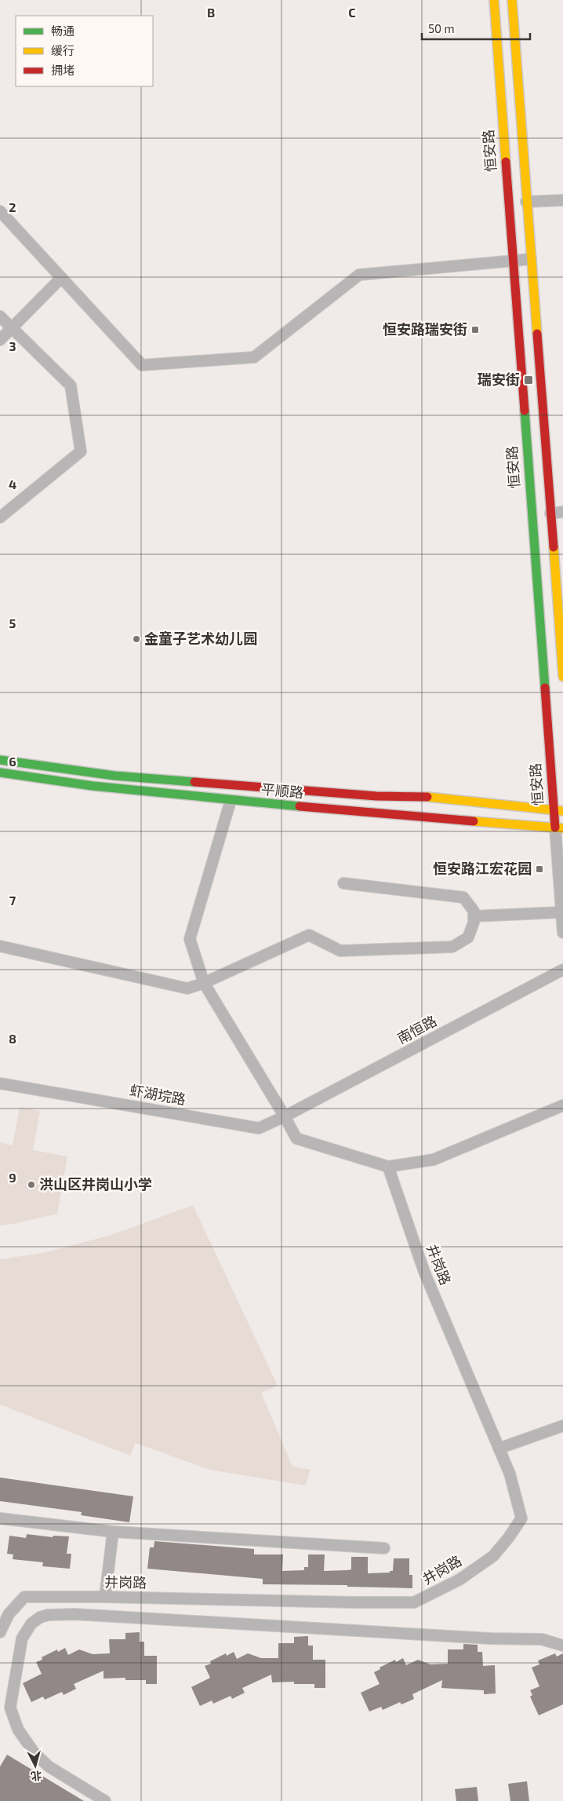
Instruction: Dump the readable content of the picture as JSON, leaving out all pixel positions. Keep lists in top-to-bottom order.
{
  "streets": {
    "main road": ["恒安路", "平顺路"],
    "street": ["南恒路", "虾湖垸路", "井岗路"]
  },
  "crossings": [
    ["恒安路", "平顺路"],
    ["南恒路", "虾湖垸路"]
  ],
  "places": {
    "transit": ["恒安路瑞安街", "瑞安街", "恒安路江宏花园"],
    "other": ["金童子艺术幼儿园", "洪山区井岗山小学"]
  },
  "legend": ["畅通", "缓行", "拥堵"],
  "scale_bar": "50 m",
  "north": "bottom",
  "grid": {
    "columns": ["B", "C"],
    "rows": [
      "2",
      "3",
      "4",
      "5",
      "6",
      "7",
      "8",
      "9"
    ]
  }
}
